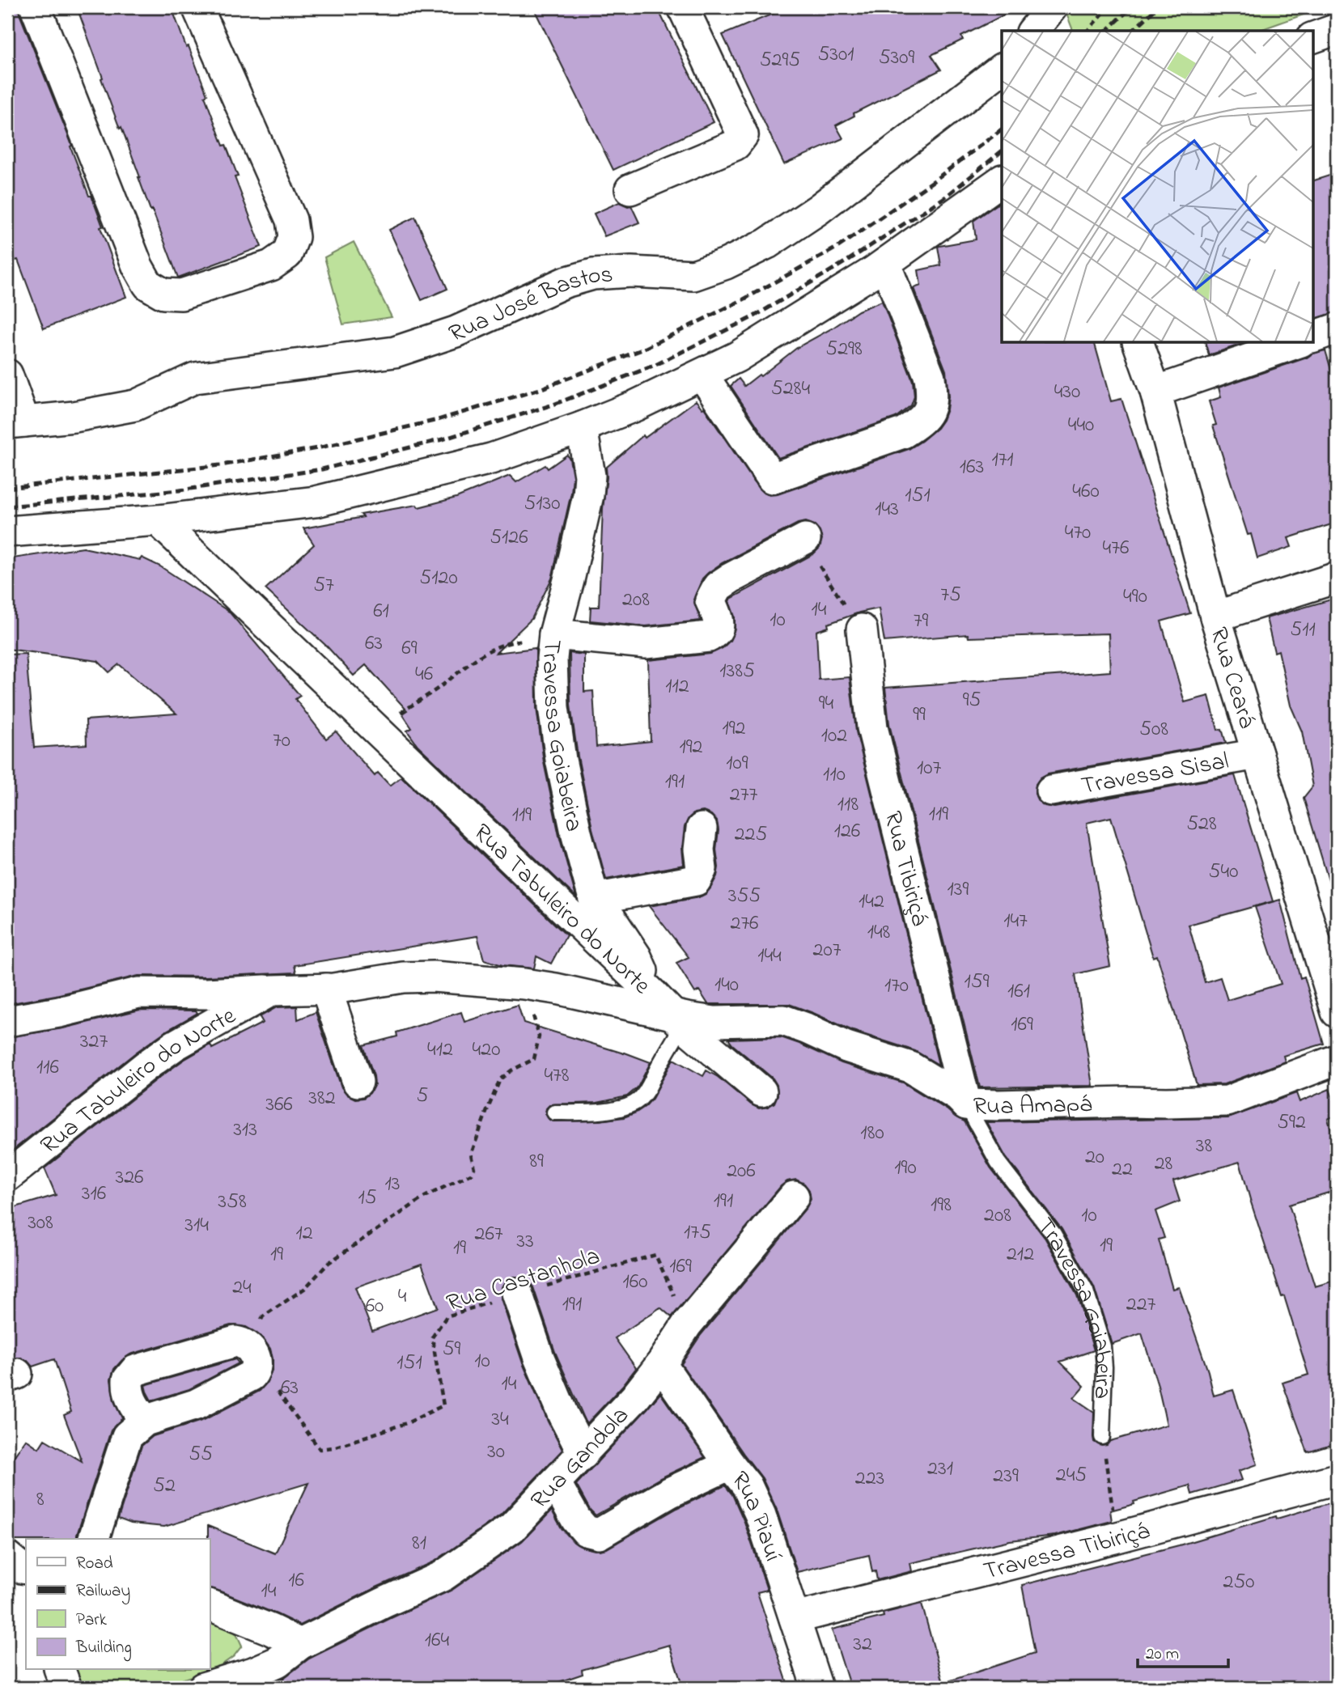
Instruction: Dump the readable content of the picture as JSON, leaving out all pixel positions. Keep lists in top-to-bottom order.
{
  "streets": {
    "street": [
      "Rua José Bastos",
      "Rua Ceará",
      "Travessa Goiabeira",
      "Travessa Sisal",
      "Rua Tibiriçá",
      "Rua Tabuleiro do Norte",
      "Rua Amapá",
      "Rua Gandola",
      "Rua Piauí",
      "Travessa Tibiriçá"
    ],
    "path": ["Rua Castanhola"]
  },
  "crossings": [
    ["Rua Ceará", "Travessa Sisal"],
    ["Travessa Goiabeira", "Rua Tibiriçá"],
    ["Travessa Goiabeira", "Rua Tabuleiro do Norte"],
    ["Travessa Goiabeira", "Rua Amapá"],
    ["Travessa Goiabeira", "Travessa Tibiriçá"],
    ["Rua Tibiriçá", "Rua Amapá"],
    ["Rua Tabuleiro do Norte", "Rua Amapá"],
    ["Rua Castanhola", "Rua Gandola"],
    ["Rua Gandola", "Rua Piauí"],
    ["Rua Piauí", "Travessa Tibiriçá"]
  ],
  "house_numbers": [
    "5301",
    "5309",
    "5295",
    "5298",
    "5284",
    "430",
    "440",
    "171",
    "163",
    "460",
    "151",
    "5130",
    "143",
    "470",
    "5126",
    "476",
    "5120",
    "57",
    "75",
    "490",
    "208",
    "14",
    "61",
    "10",
    "79",
    "511",
    "63",
    "69",
    "1385",
    "46",
    "112",
    "95",
    "94",
    "99",
    "192",
    "508",
    "102",
    "70",
    "192",
    "109",
    "107",
    "110",
    "191",
    "277",
    "118",
    "119",
    "119",
    "528",
    "126",
    "225",
    "540",
    "139",
    "355",
    "142",
    "147",
    "276",
    "148",
    "207",
    "144",
    "159",
    "140",
    "170",
    "161",
    "169",
    "327",
    "412",
    "420",
    "116",
    "478",
    "5",
    "382",
    "366",
    "592",
    "313",
    "180",
    "38",
    "20",
    "89",
    "28",
    "190",
    "22",
    "206",
    "326",
    "13",
    "316",
    "15",
    "191",
    "358",
    "198",
    "208",
    "10",
    "308",
    "314",
    "175",
    "12",
    "267",
    "33",
    "19",
    "19",
    "19",
    "212",
    "169",
    "160",
    "24",
    "4",
    "191",
    "227",
    "60",
    "59",
    "10",
    "151",
    "14",
    "63",
    "34",
    "30",
    "55",
    "231",
    "245",
    "239",
    "223",
    "52",
    "8",
    "81",
    "16",
    "250",
    "14",
    "164",
    "32"
  ],
  "legend": [
    "Road",
    "Railway",
    "Park",
    "Building"
  ],
  "scale_bar": "20 m"
}
